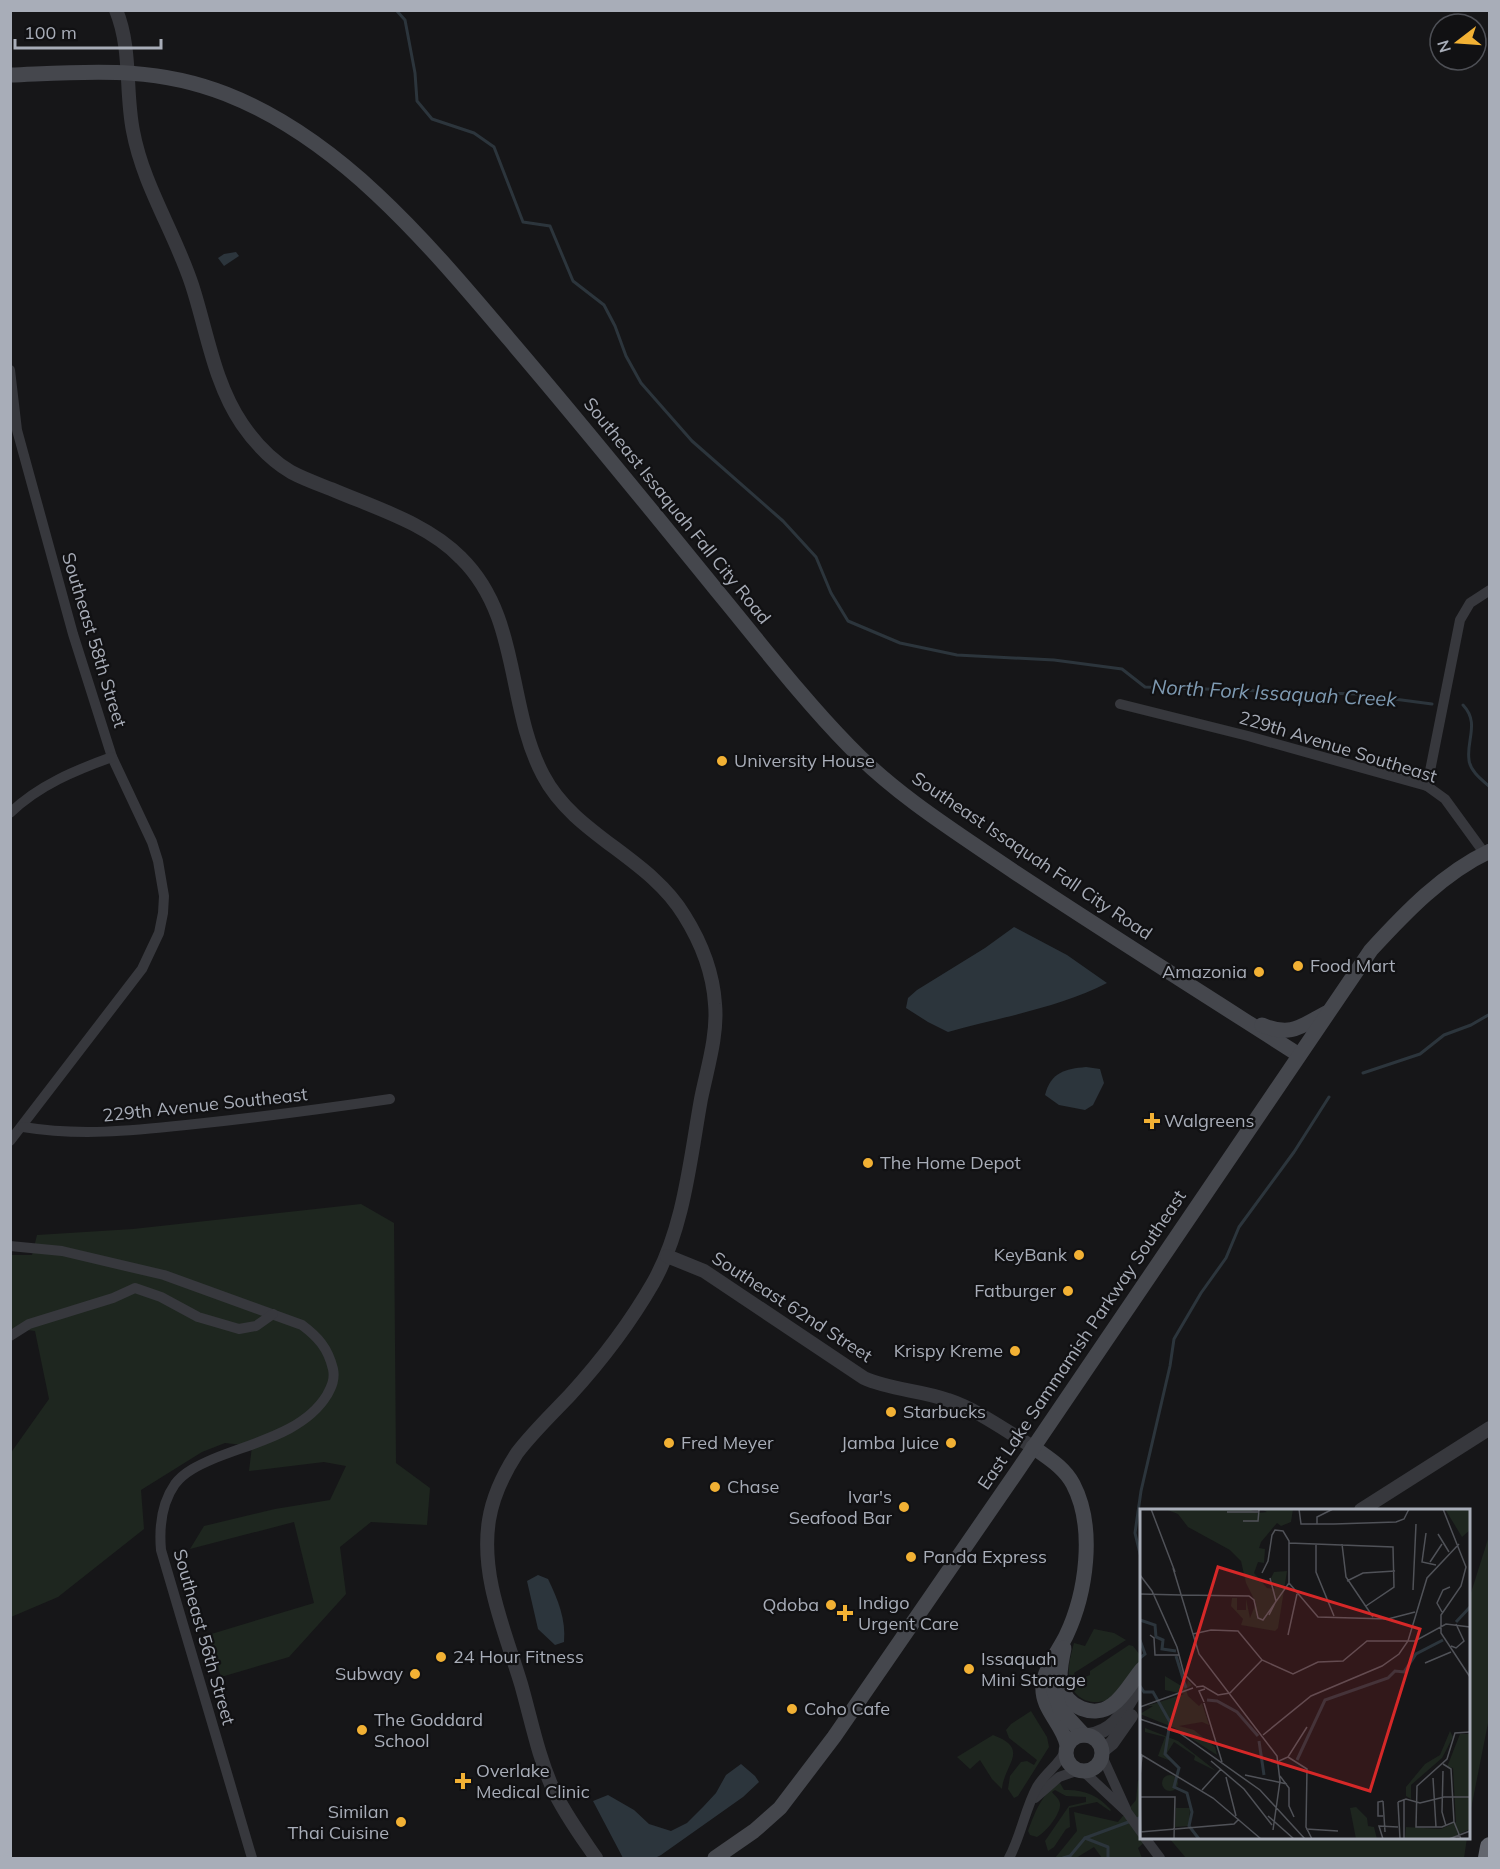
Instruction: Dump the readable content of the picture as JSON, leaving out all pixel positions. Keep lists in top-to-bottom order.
{
  "streets": {
    "main road": ["Southeast Issaquah Fall City Road", "Southeast 62nd Street", "East Lake Sammamish Parkway Southeast"],
    "street": ["Southeast 58th Street", "229th Avenue Southeast", "Southeast 56th Street"]
  },
  "crossings": [
    ["Southeast Issaquah Fall City Road", "East Lake Sammamish Parkway Southeast"],
    ["Southeast 58th Street", "229th Avenue Southeast"],
    ["229th Avenue Southeast", "East Lake Sammamish Parkway Southeast"],
    ["Southeast 62nd Street", "East Lake Sammamish Parkway Southeast"]
  ],
  "water": ["North Fork Issaquah Creek"],
  "places": {
    "other": [
      "University House",
      "Food Mart",
      "Amazonia",
      "The Home Depot",
      "KeyBank",
      "Fatburger",
      "Krispy Kreme",
      "Starbucks",
      "Fred Meyer",
      "Jamba Juice",
      "Chase",
      "Ivar's Seafood Bar",
      "Panda Express",
      "Qdoba",
      "24 Hour Fitness",
      "Issaquah Mini Storage",
      "Subway",
      "Coho Cafe",
      "The Goddard School",
      "Similan Thai Cuisine"
    ],
    "health": ["Walgreens", "Indigo Urgent Care", "Overlake Medical Clinic"]
  },
  "scale_bar": "100 m",
  "north": "left"
}
